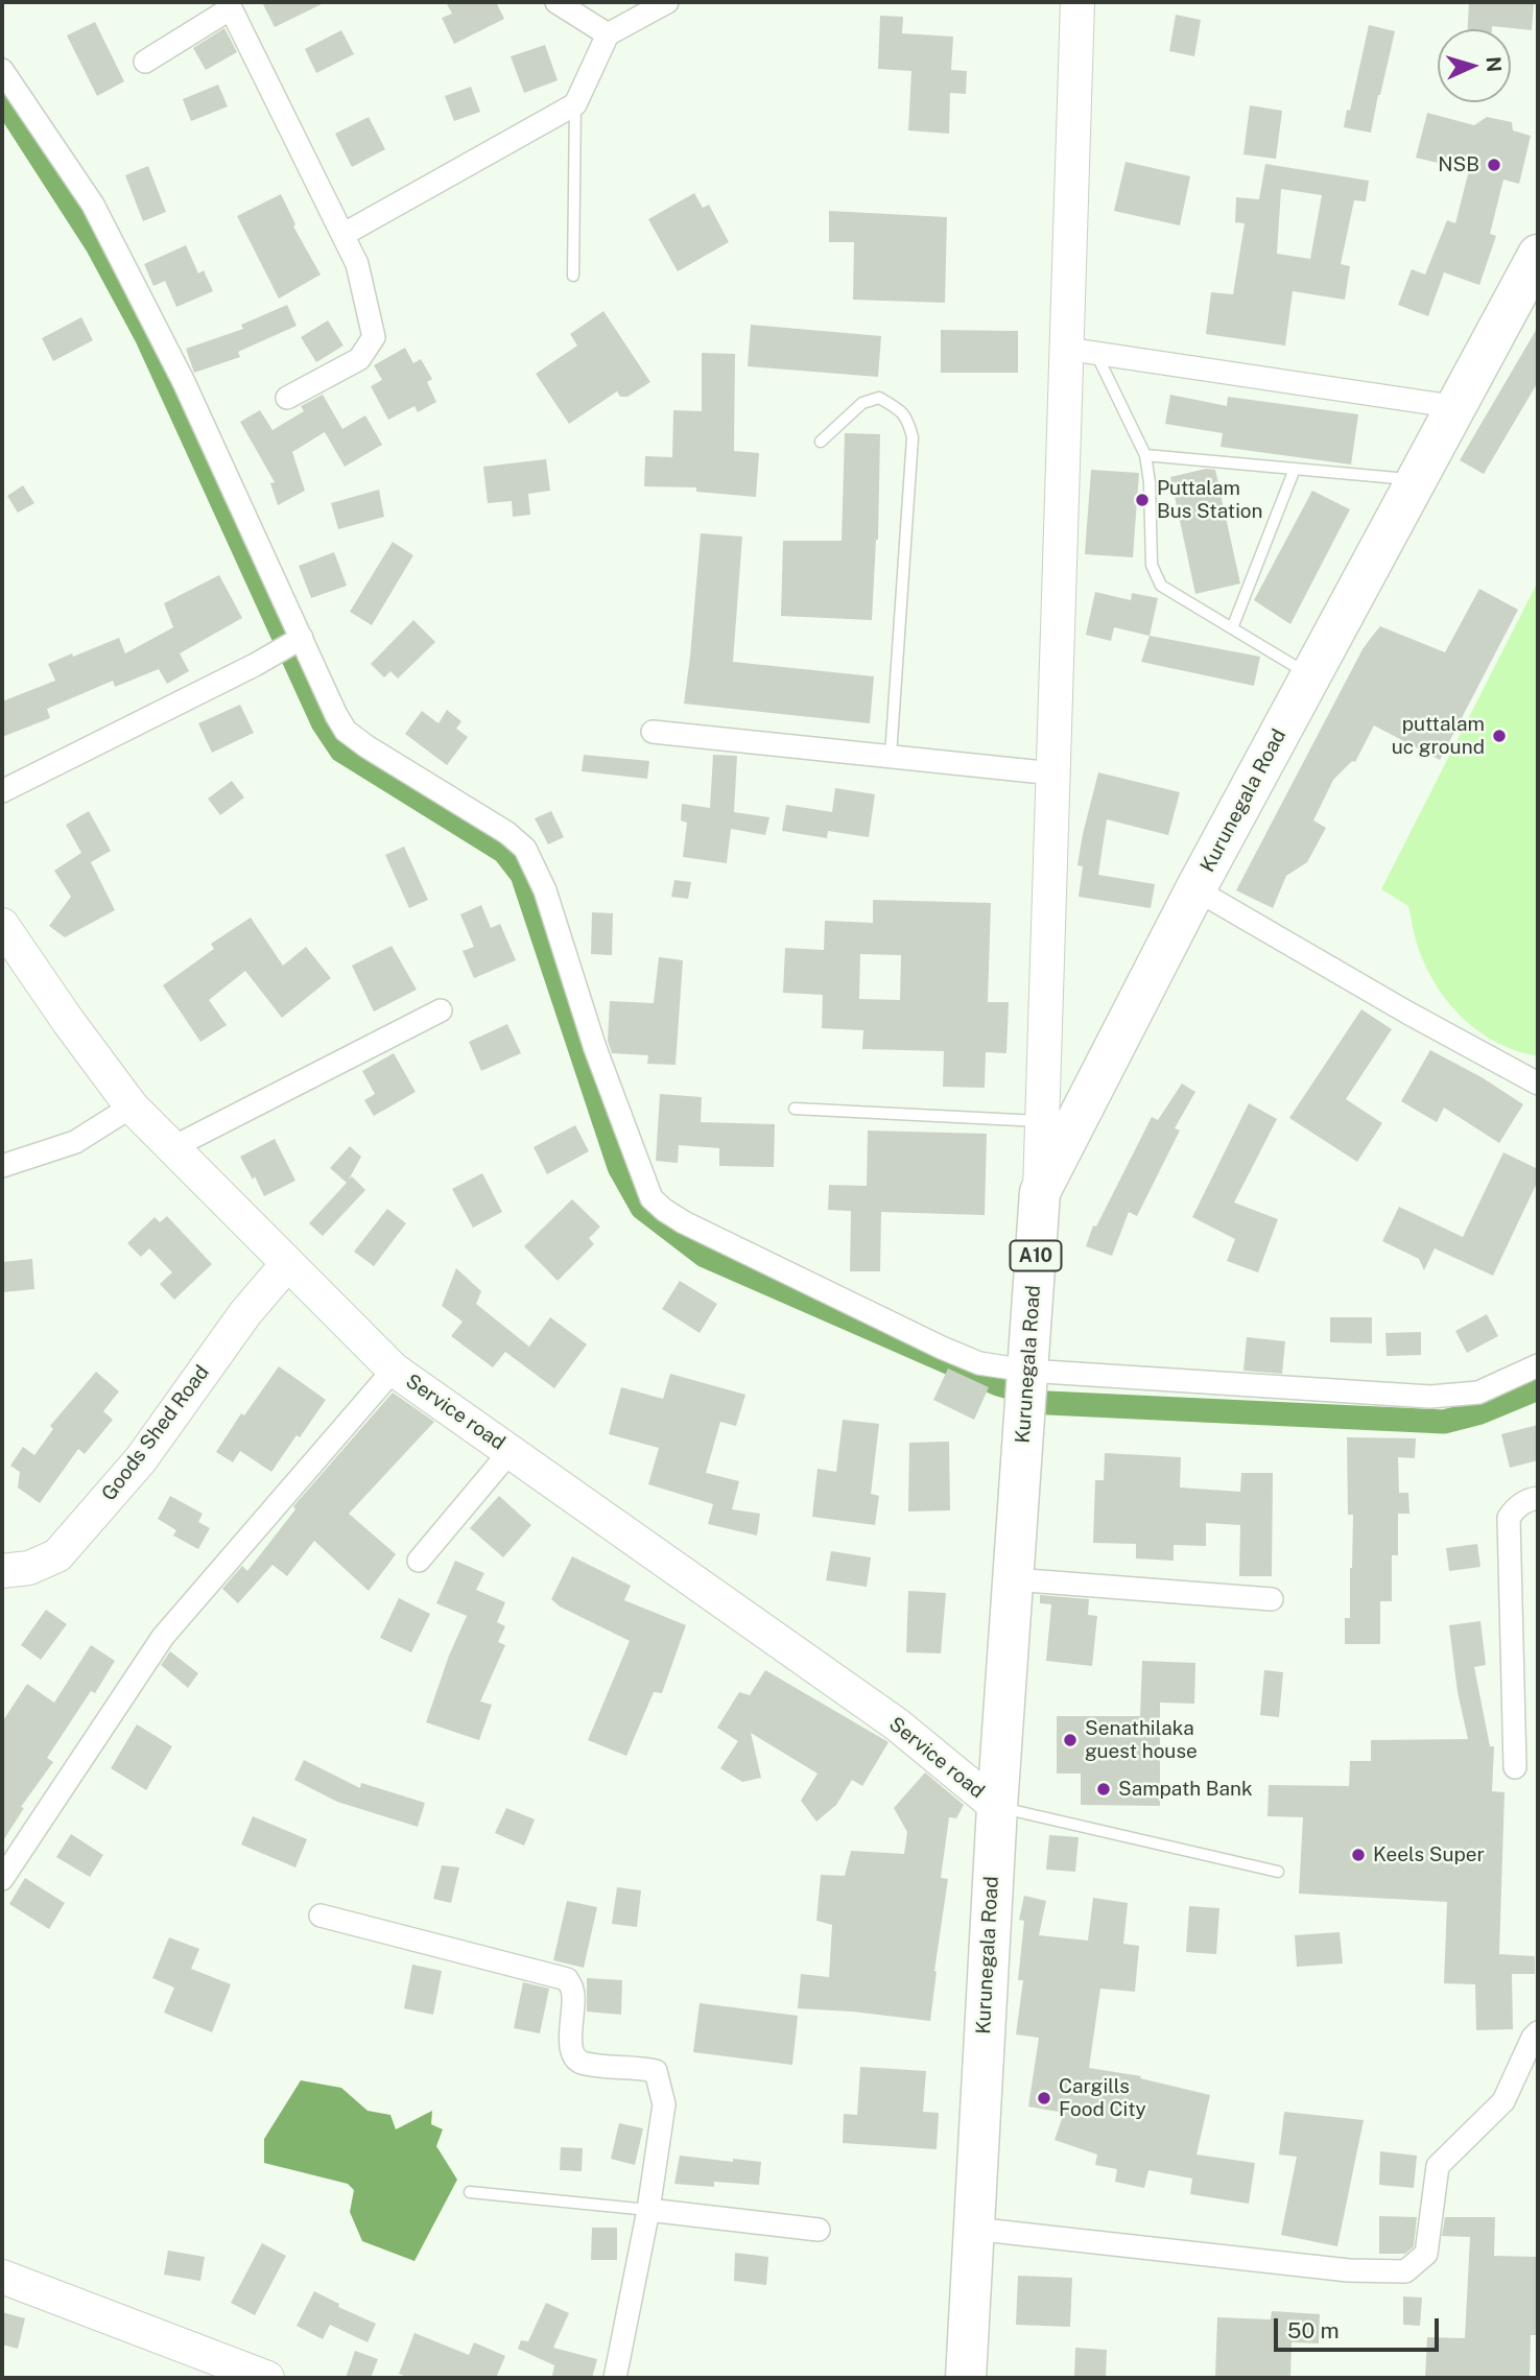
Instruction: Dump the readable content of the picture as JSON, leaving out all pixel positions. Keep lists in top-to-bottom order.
{
  "streets": {
    "highway": ["Kurunegala Road", "A10"],
    "street": ["Service road", "Goods Shed Road"]
  },
  "crossings": [
    ["Kurunegala Road", "Service road"],
    ["Service road", "Goods Shed Road"]
  ],
  "places": [
    "NSB",
    "Puttalam Bus Station",
    "puttalam uc ground",
    "Senathilaka guest house",
    "Sampath Bank",
    "Keels Super",
    "Cargills Food City"
  ],
  "scale_bar": "50 m",
  "north": "right"
}
